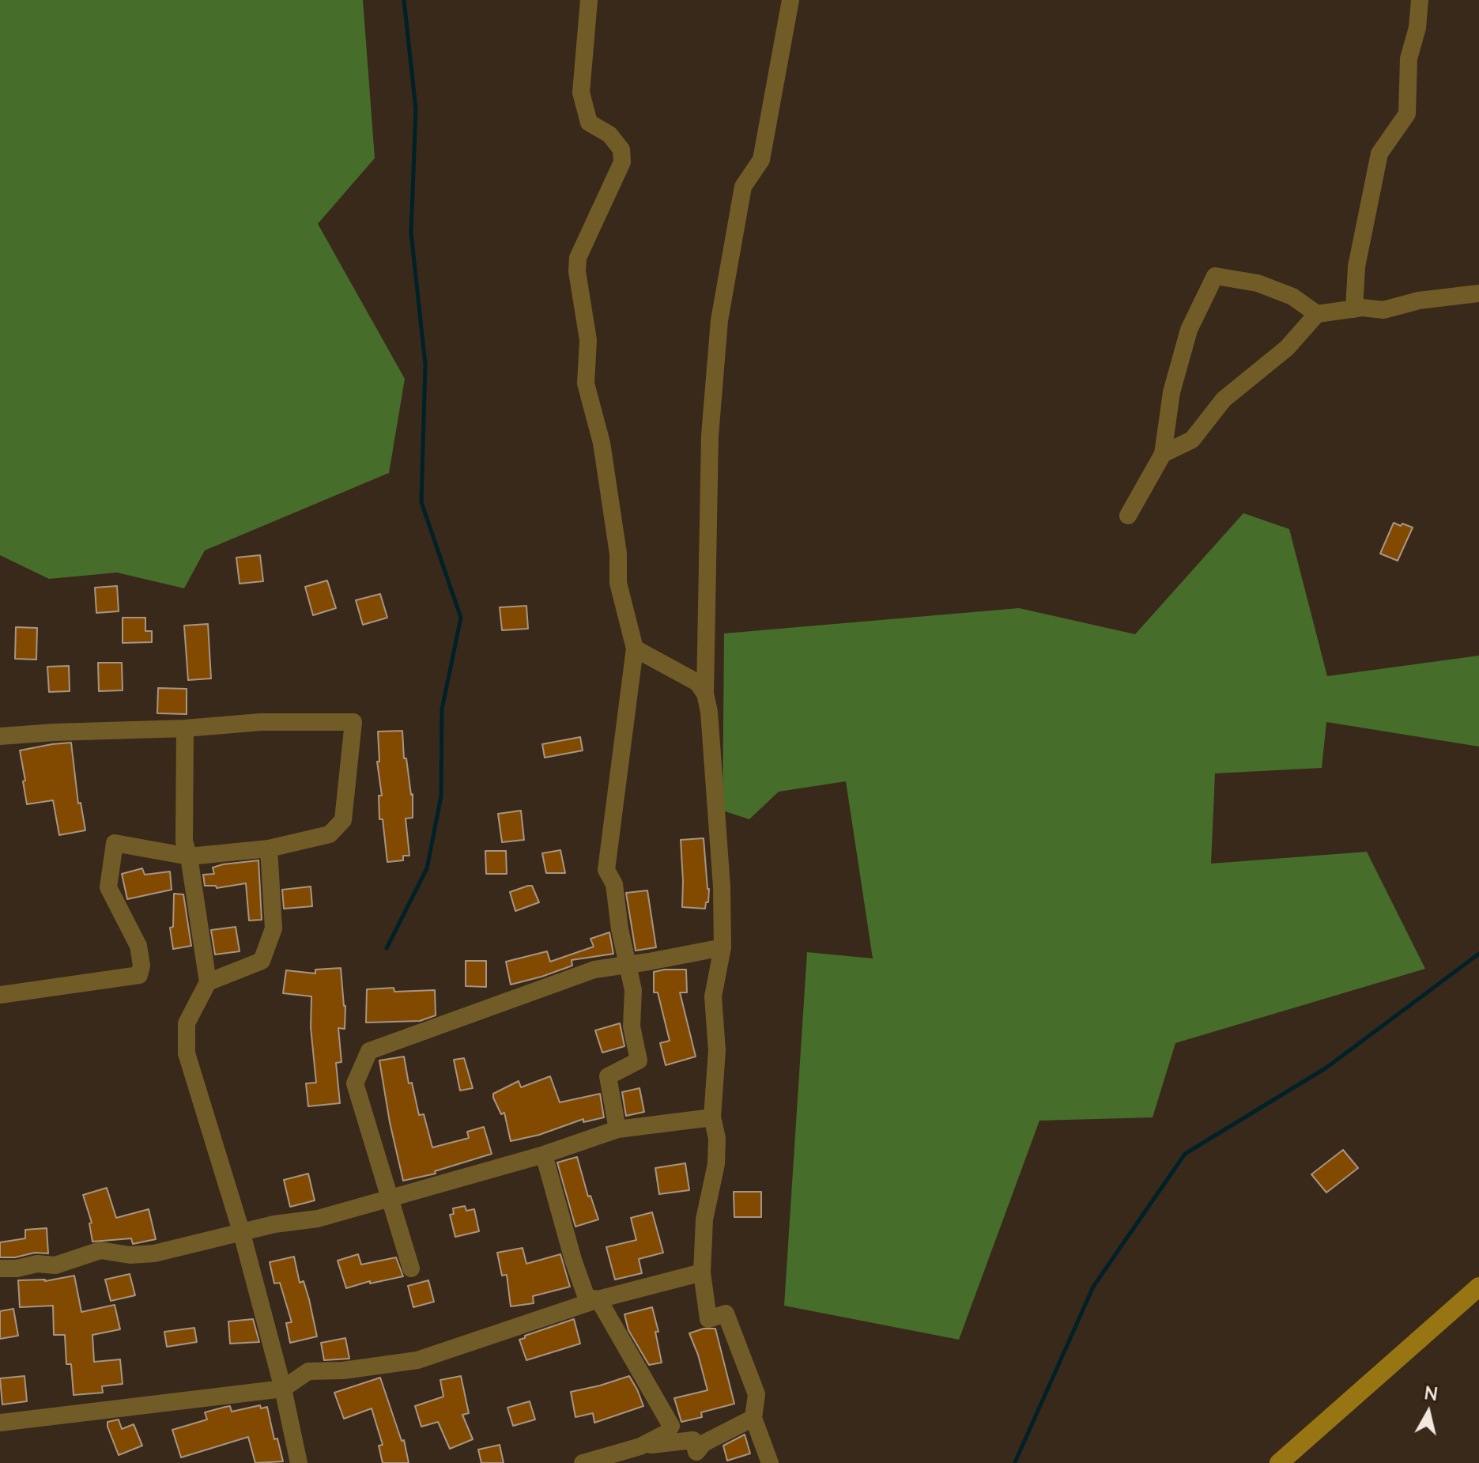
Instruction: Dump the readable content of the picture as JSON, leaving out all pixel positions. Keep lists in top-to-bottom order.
{
  "north": "top"
}
